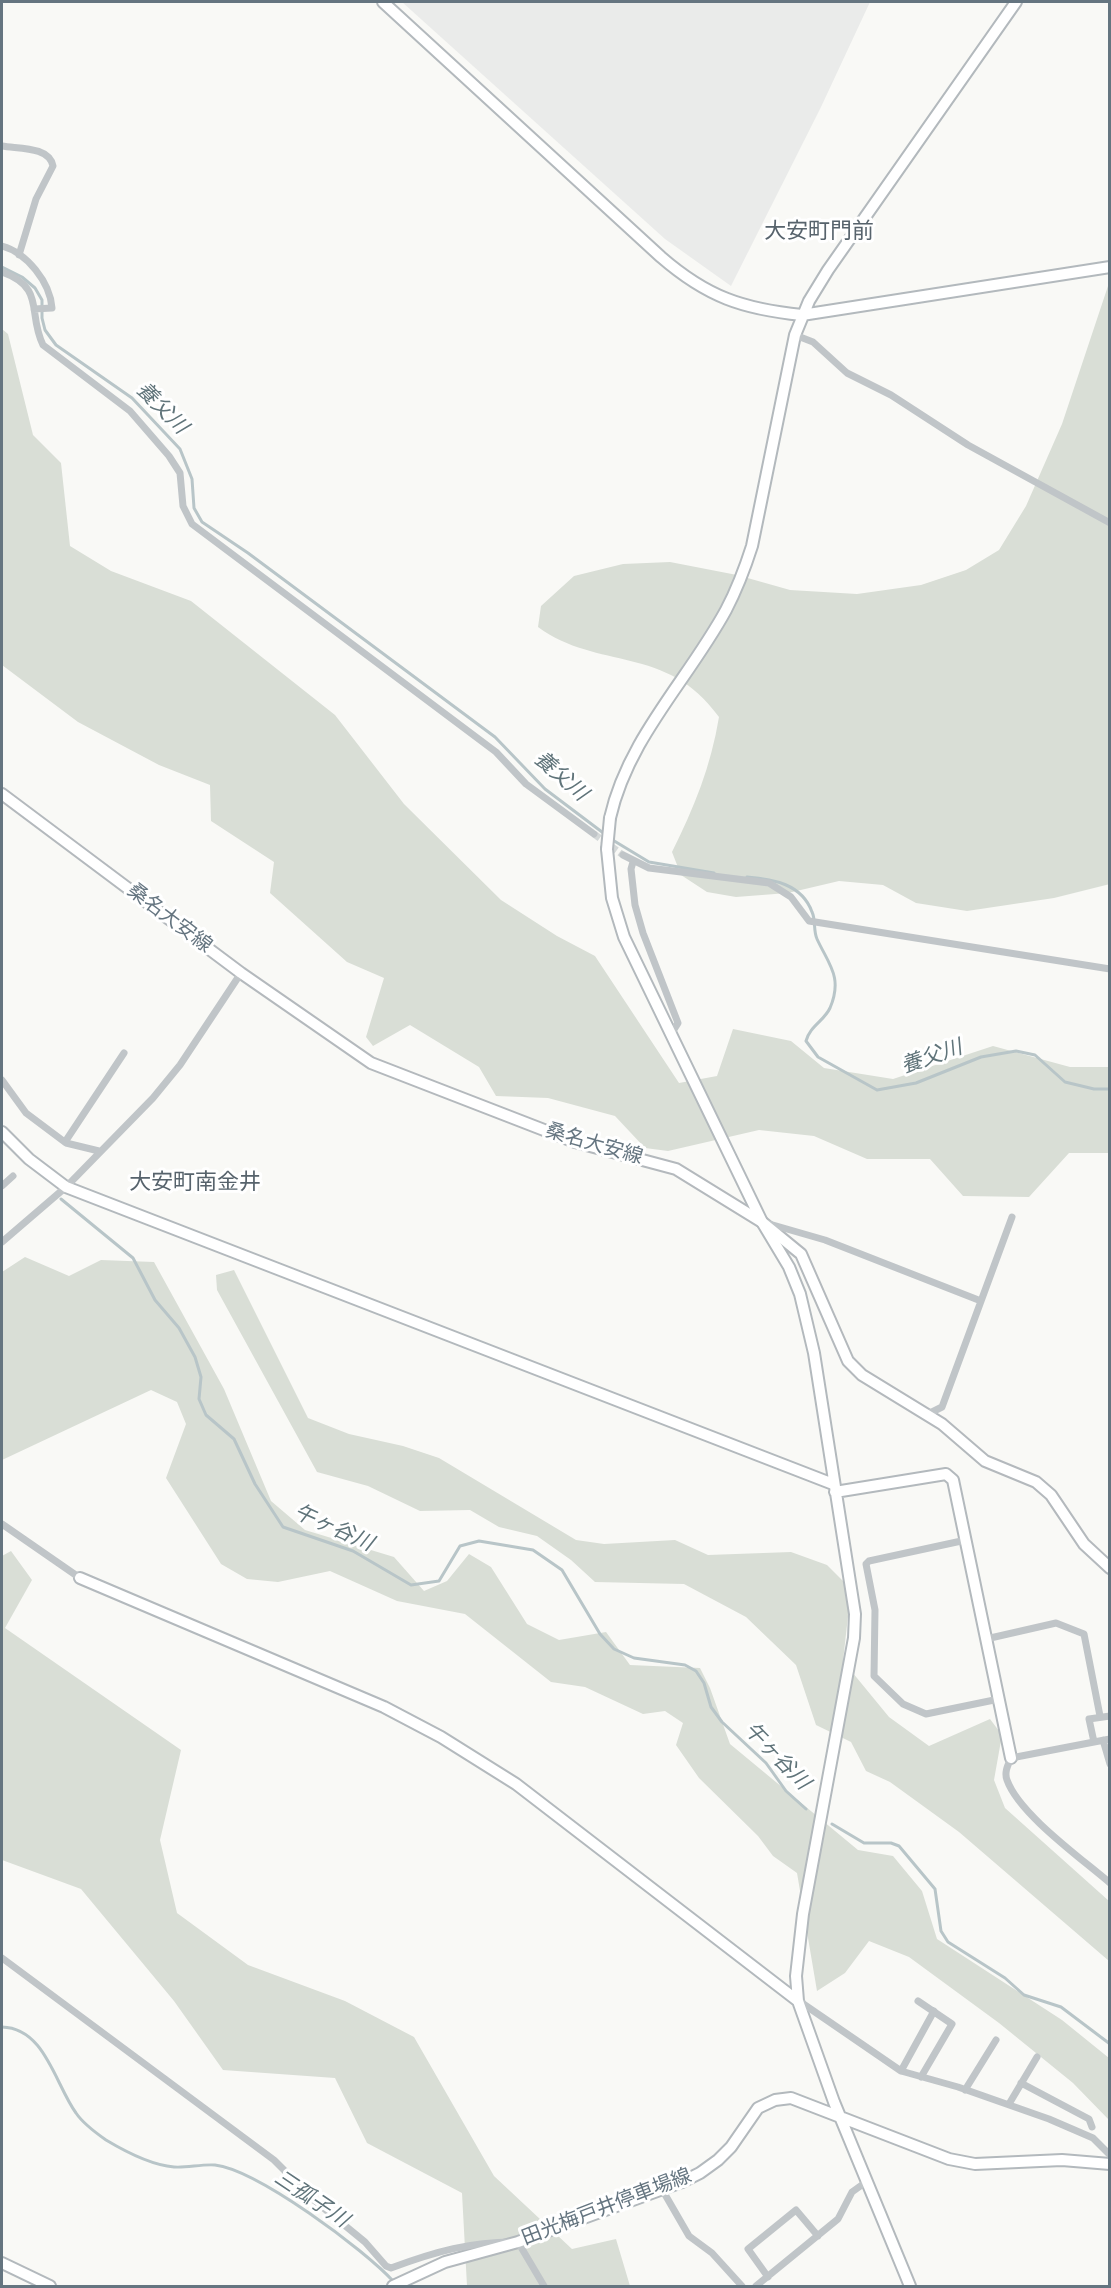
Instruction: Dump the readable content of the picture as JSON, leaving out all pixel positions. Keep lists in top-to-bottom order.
{
  "streets": {
    "street": ["桑名大安線", "田光梅戸井停車場線"]
  },
  "districts": ["大安町門前", "大安町南金井"],
  "water": ["養父川", "午ヶ谷川", "三孤子川"]
}
